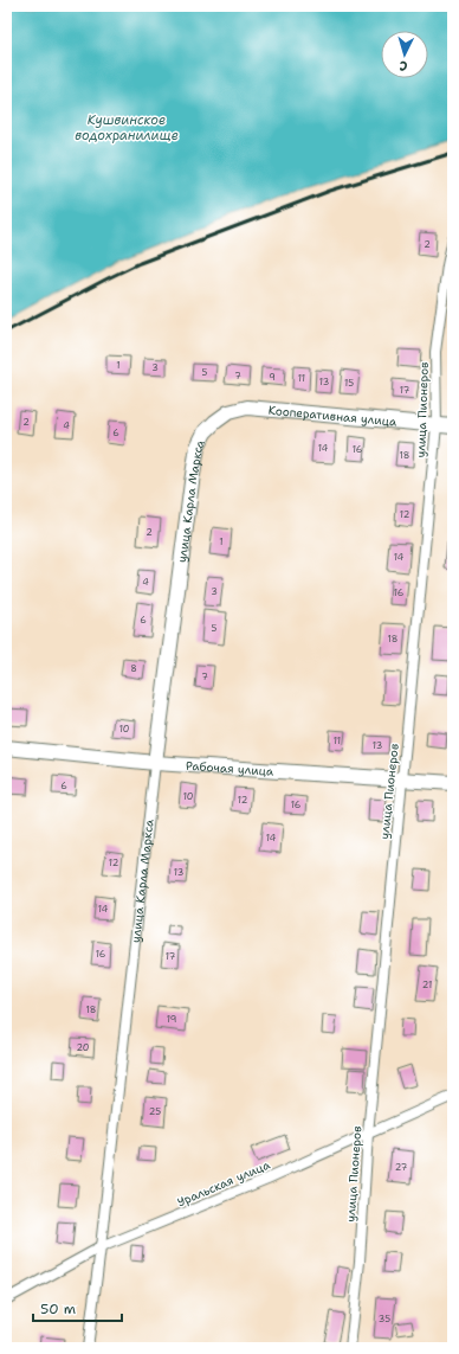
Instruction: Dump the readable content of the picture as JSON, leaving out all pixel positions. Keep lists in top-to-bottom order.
{
  "streets": {
    "main road": ["Кооперативная улица", "улица Карла Маркса", "Рабочая улица"],
    "street": ["улица Пионеров", "Уральская улица"]
  },
  "crossings": [
    ["улица Пионеров", "Кооперативная улица"],
    ["улица Пионеров", "Рабочая улица"],
    ["улица Пионеров", "Уральская улица"],
    ["Кооперативная улица", "улица Карла Маркса"],
    ["улица Карла Маркса", "Рабочая улица"],
    ["улица Карла Маркса", "Уральская улица"]
  ],
  "water": ["Кушвинское водохранилище"],
  "house_numbers": [
    "2",
    "1",
    "3",
    "5",
    "7",
    "9",
    "11",
    "13",
    "15",
    "17",
    "2",
    "4",
    "6",
    "14",
    "16",
    "18",
    "12",
    "2",
    "1",
    "14",
    "4",
    "3",
    "16",
    "6",
    "5",
    "18",
    "8",
    "7",
    "10",
    "11",
    "13",
    "6",
    "10",
    "12",
    "16",
    "14",
    "12",
    "13",
    "14",
    "16",
    "17",
    "21",
    "18",
    "19",
    "20",
    "25",
    "27",
    "35"
  ],
  "scale_bar": "50 m",
  "north": "bottom"
}
